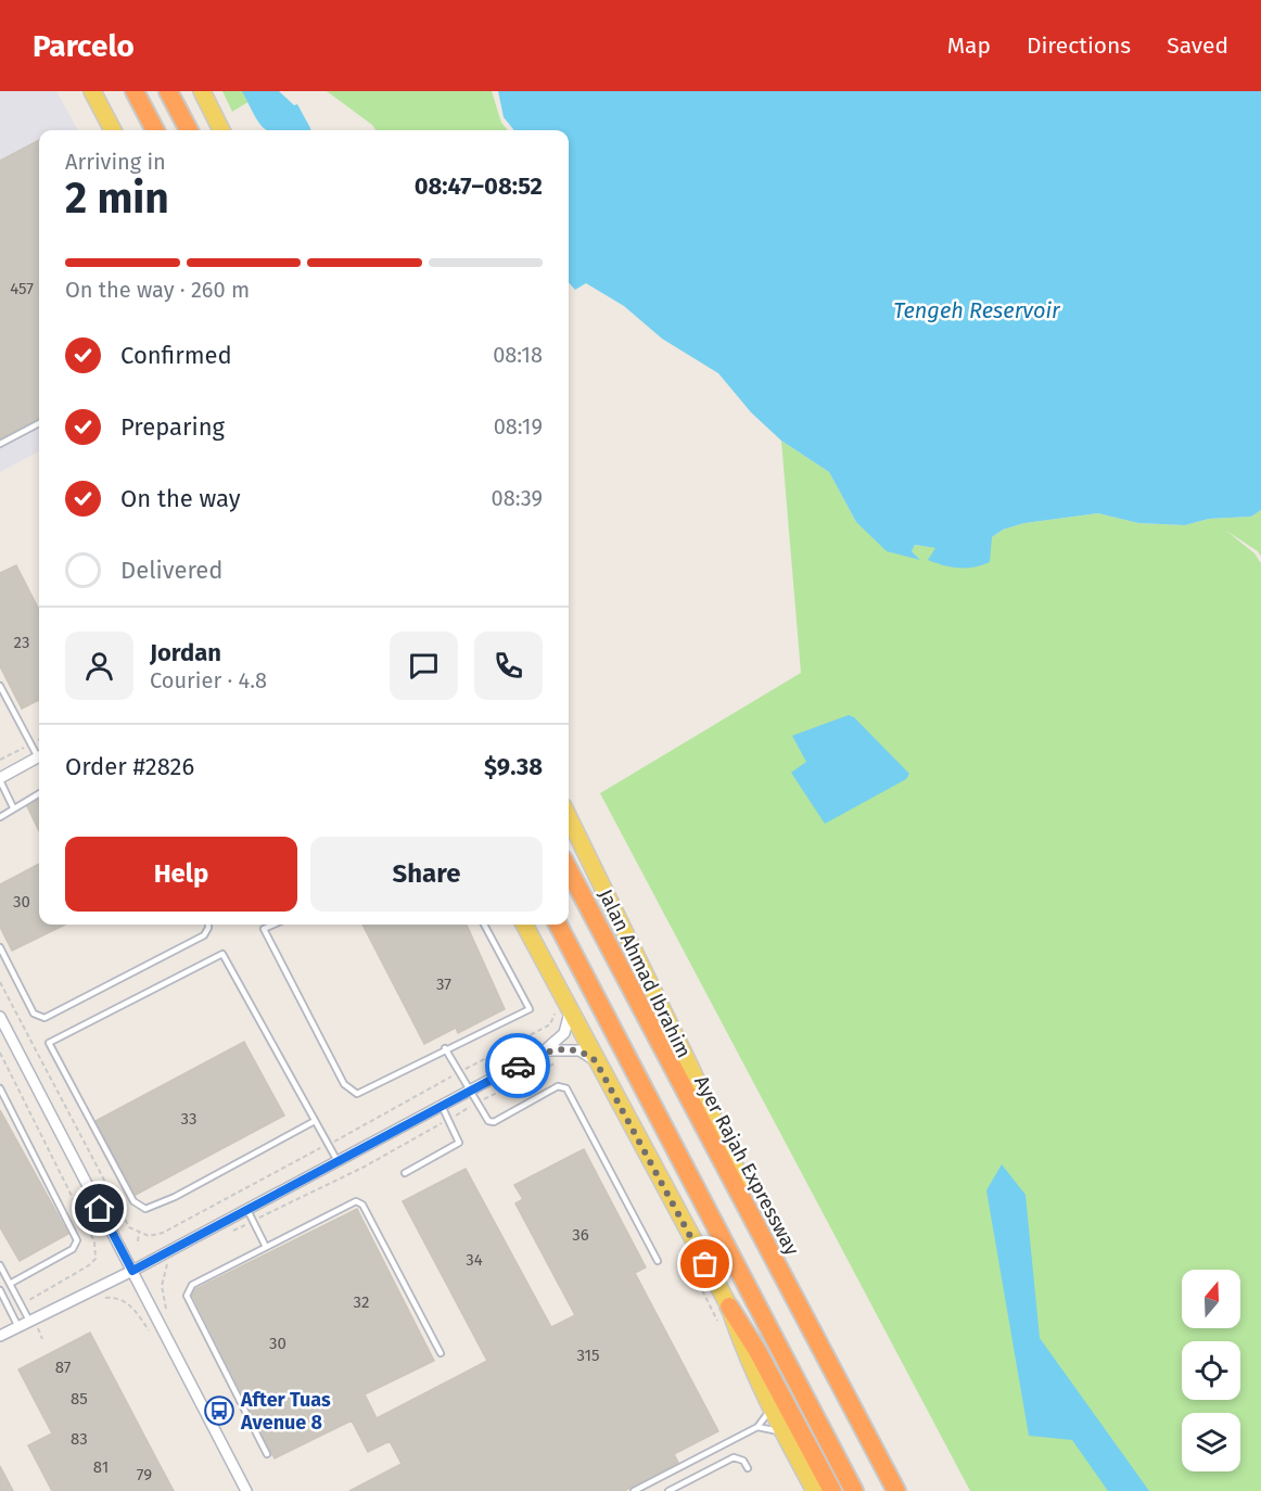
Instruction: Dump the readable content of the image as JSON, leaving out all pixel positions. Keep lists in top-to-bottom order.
{
  "streets": {
    "highway": ["Ayer Rajah Expressway"],
    "main road": ["Jalan Ahmad Ibrahim"]
  },
  "crossings": [
    ["Jalan Ahmad Ibrahim", "Ayer Rajah Expressway"]
  ],
  "water": ["Tengeh Reservoir"],
  "places": {
    "bus stop": ["After Tuas Avenue 8"]
  },
  "house_numbers": [
    "457",
    "23",
    "30",
    "37",
    "33",
    "36",
    "34",
    "32",
    "30",
    "315",
    "87",
    "85",
    "83",
    "81",
    "79"
  ],
  "north": "top",
  "page": {
    "header": "Parcelo",
    "nav": ["Map", "Directions", "Saved"],
    "heading": ["2 min", "Arriving in", "08:47–08:52"],
    "panel": [
      "Jordan",
      "Courier · 4.8",
      "Order #2826",
      "$9.38"
    ],
    "bar": "On the way · 260 m",
    "list": [
      ["Confirmed", "08:18"],
      ["Preparing", "08:19"],
      ["On the way", "08:39"],
      "Delivered"
    ],
    "buttons": ["Help", "Share"]
  }
}
